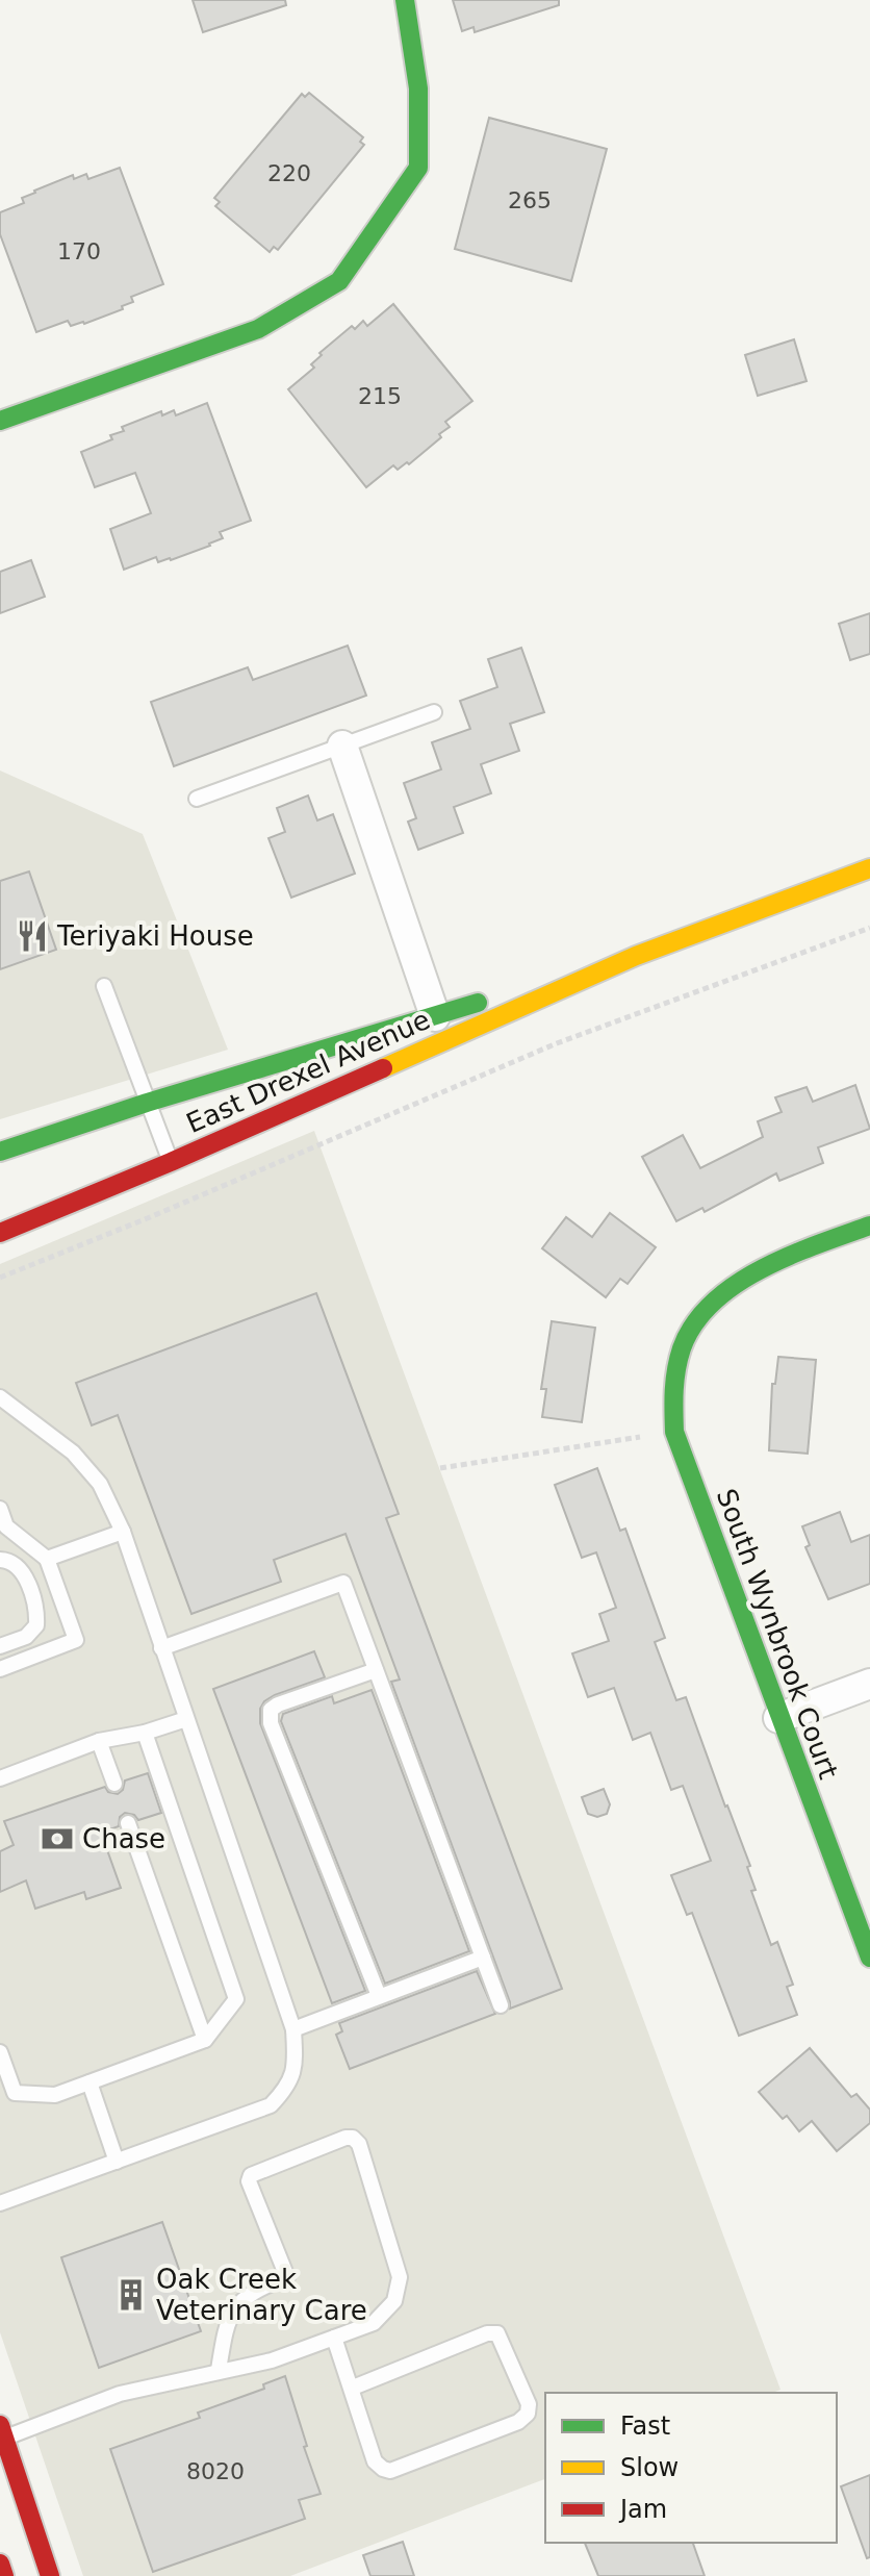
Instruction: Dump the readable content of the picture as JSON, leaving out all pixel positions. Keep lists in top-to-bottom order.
{
  "streets": {
    "street": ["East Drexel Avenue", "South Wynbrook Court"]
  },
  "places": {
    "restaurant": ["Teriyaki House"],
    "bank": ["Chase"],
    "building": ["Oak Creek Veterinary Care"]
  },
  "house_numbers": [
    "220",
    "265",
    "170",
    "215",
    "8020"
  ],
  "legend": ["Fast", "Slow", "Jam"]
}
